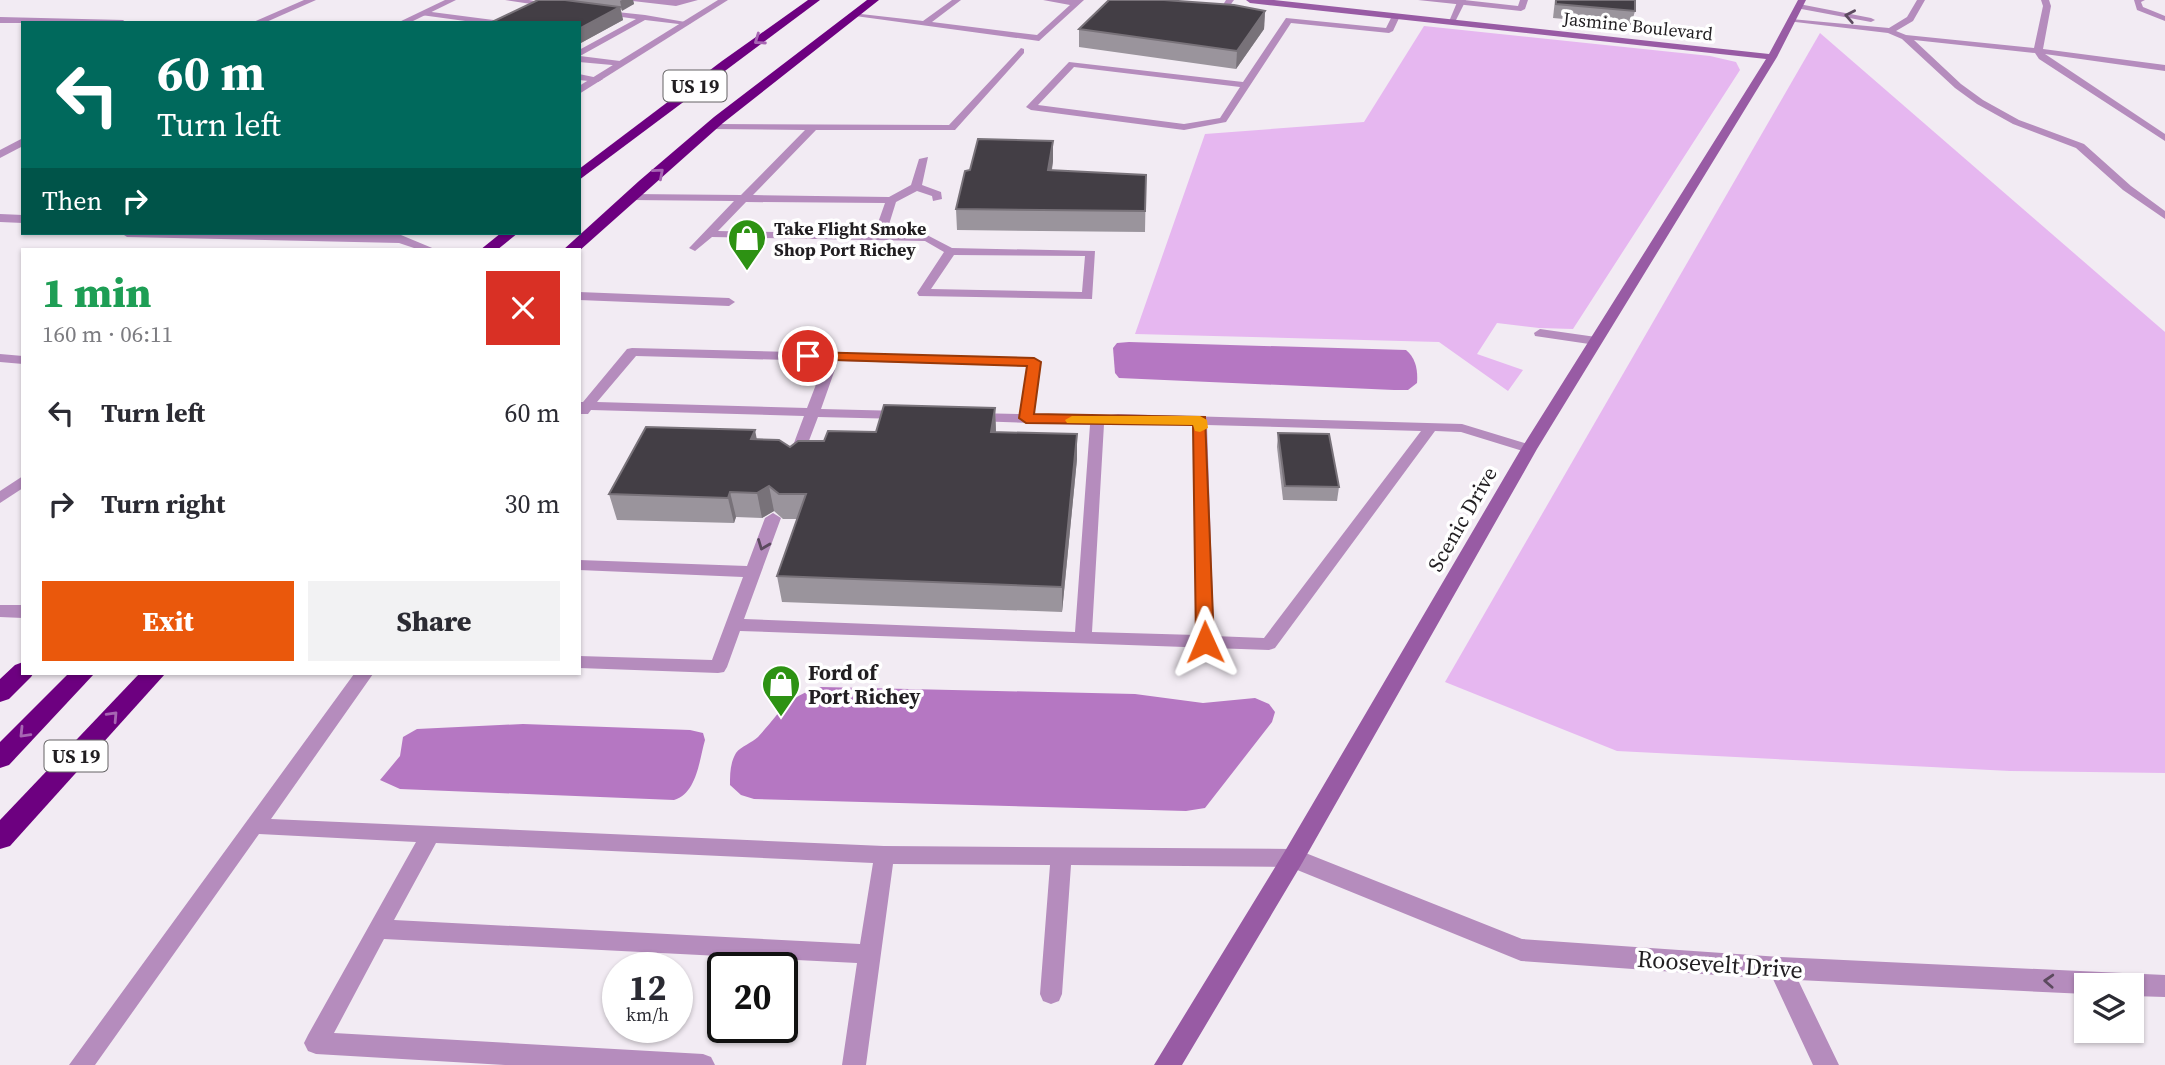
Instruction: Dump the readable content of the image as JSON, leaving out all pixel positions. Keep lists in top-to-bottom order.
{
  "streets": {
    "highway": ["US 19"],
    "street": ["Jasmine Boulevard", "Scenic Drive", "Roosevelt Drive"]
  },
  "crossings": [
    ["Jasmine Boulevard", "Scenic Drive"],
    ["Scenic Drive", "Roosevelt Drive"]
  ],
  "one_way": ["Roosevelt Drive"],
  "places": {
    "shop": ["Take Flight Smoke Shop Port Richey", "Ford of Port Richey"]
  },
  "page": {
    "turn": ["60 m", "Turn left"],
    "then": "Then",
    "heading": ["1 min", "160 m · 06:11"],
    "list": [
      {
        "name": "Turn left",
        "value": "60 m"
      },
      {
        "name": "Turn right",
        "value": "30 m"
      }
    ],
    "buttons": ["Exit", "Share"],
    "speed": "12 km/h",
    "limit": "20"
  }
}
